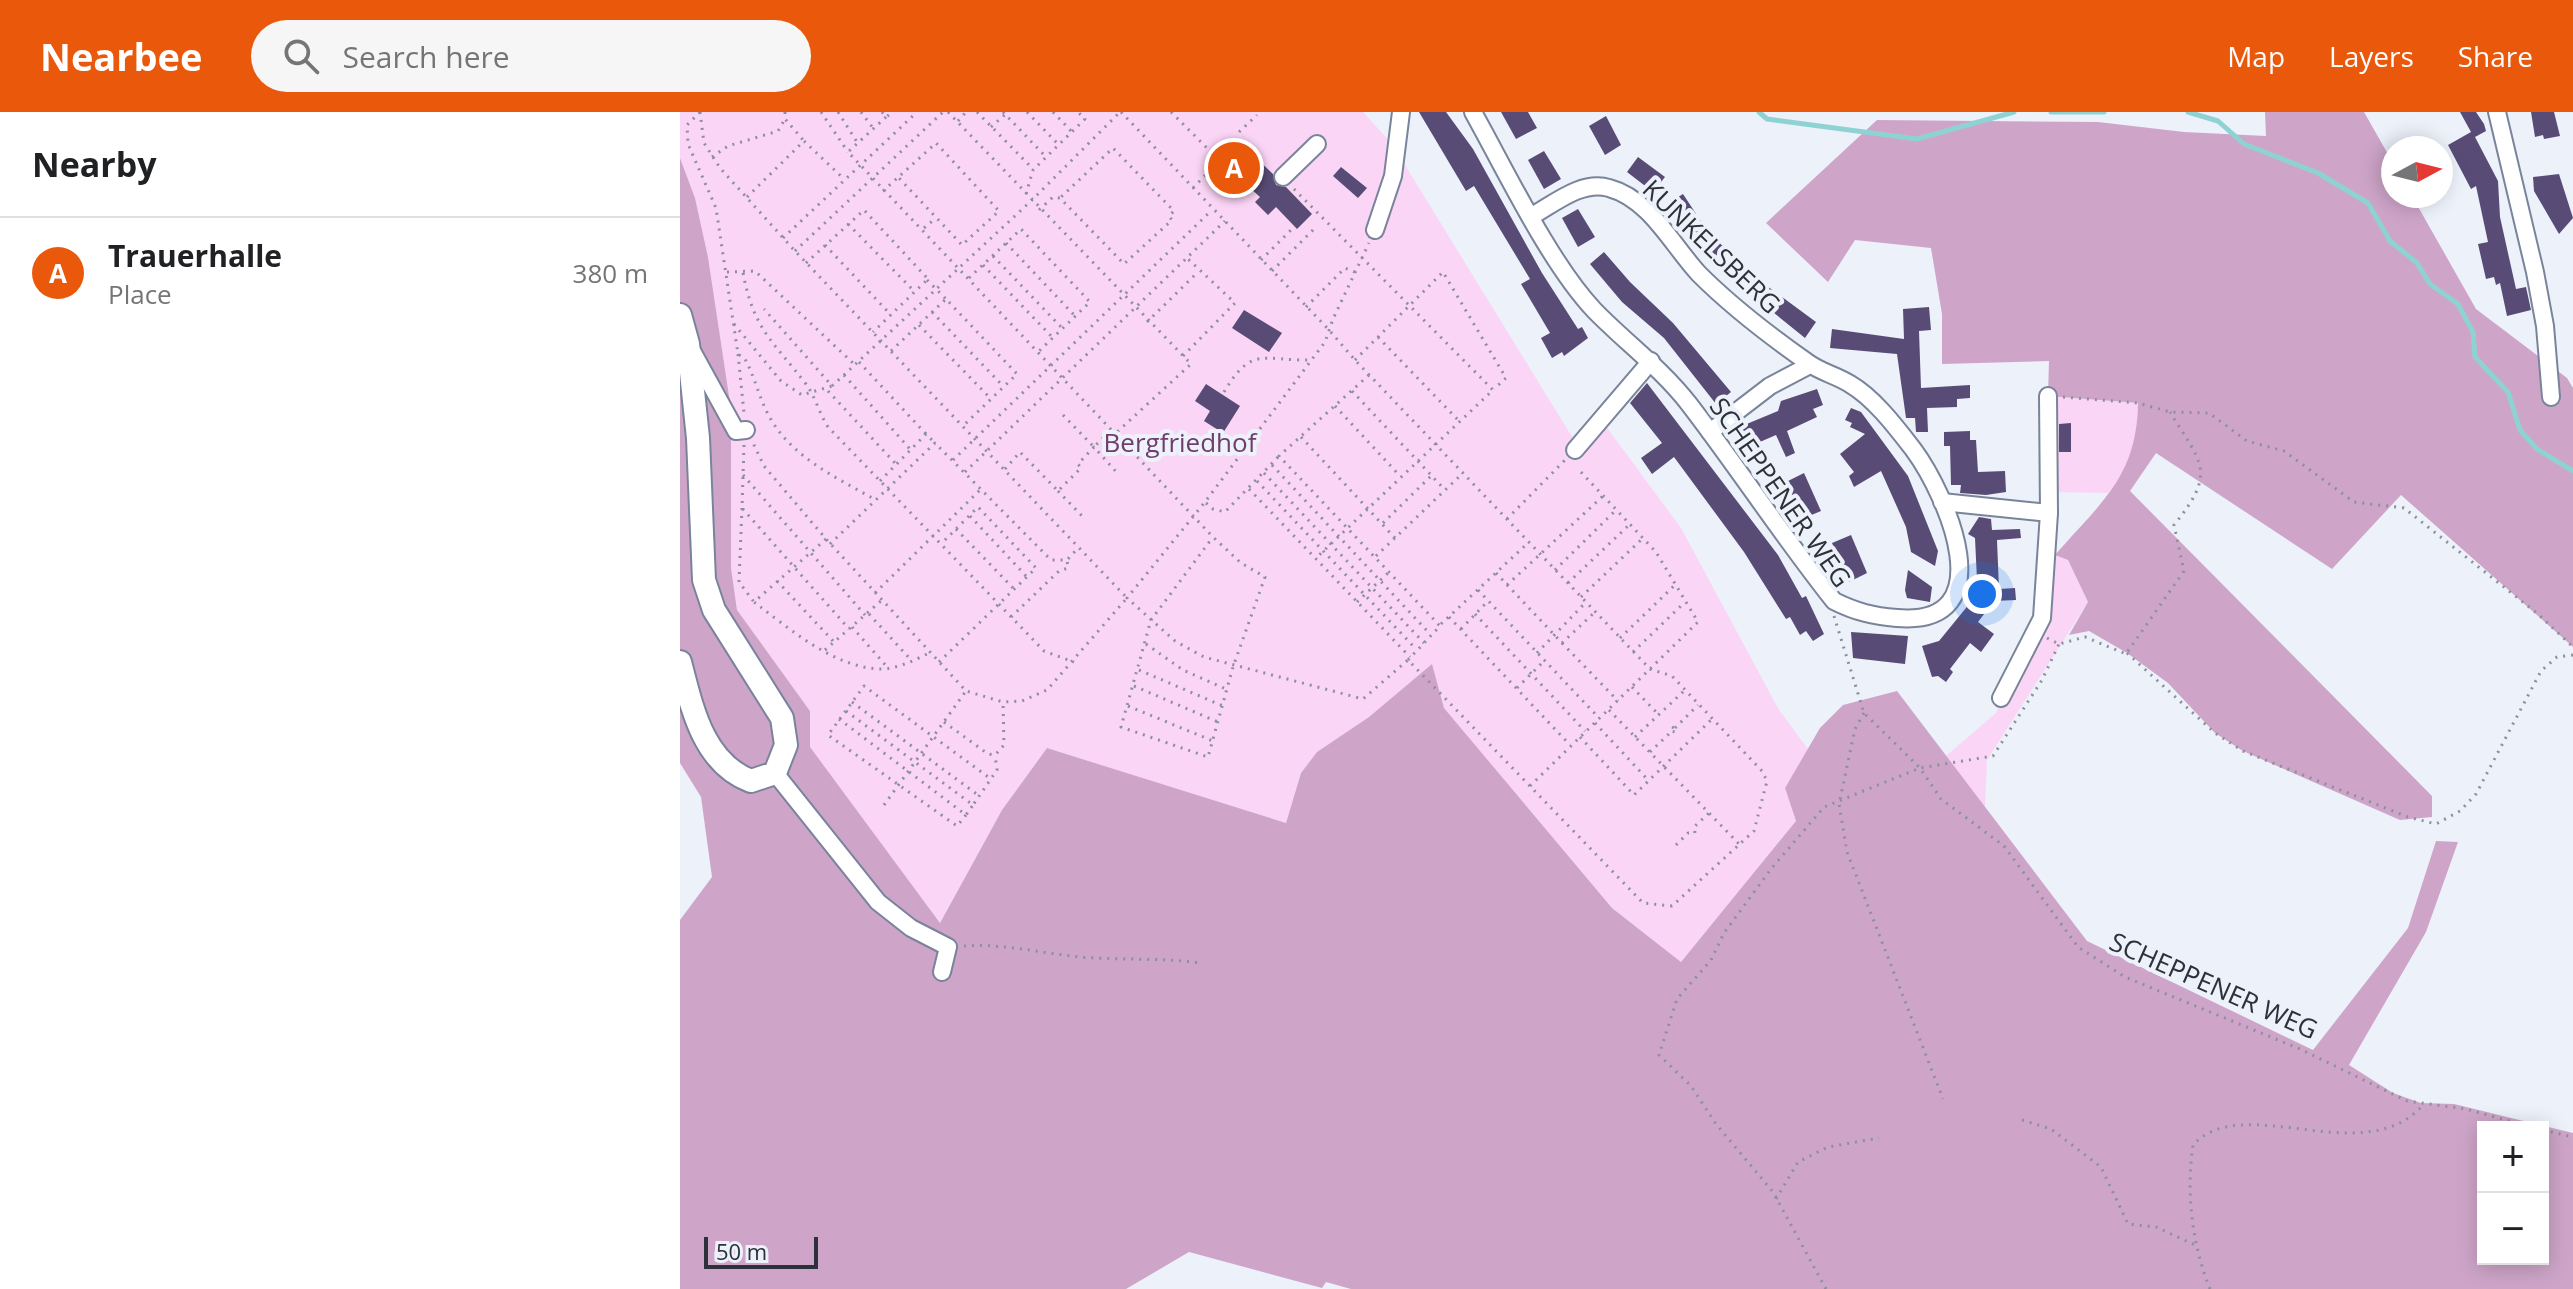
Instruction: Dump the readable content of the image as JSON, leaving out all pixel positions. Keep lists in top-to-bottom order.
{
  "streets": {
    "street": ["KUNKELSBERG", "SCHEPPENER WEG"]
  },
  "crossings": [
    ["KUNKELSBERG", "SCHEPPENER WEG"]
  ],
  "parks": ["Bergfriedhof"],
  "scale_bar": "50 m",
  "north": "right",
  "page": {
    "header": "Nearbee",
    "search": "Search here",
    "nav": ["Map", "Layers", "Share"],
    "heading": "Nearby",
    "pins": "A",
    "list": [
      {
        "mark": "A",
        "name": "Trauerhalle",
        "note": "Place",
        "value": "380 m"
      }
    ],
    "map_buttons": ["+", "−"],
    "scale": "50 m"
  }
}
